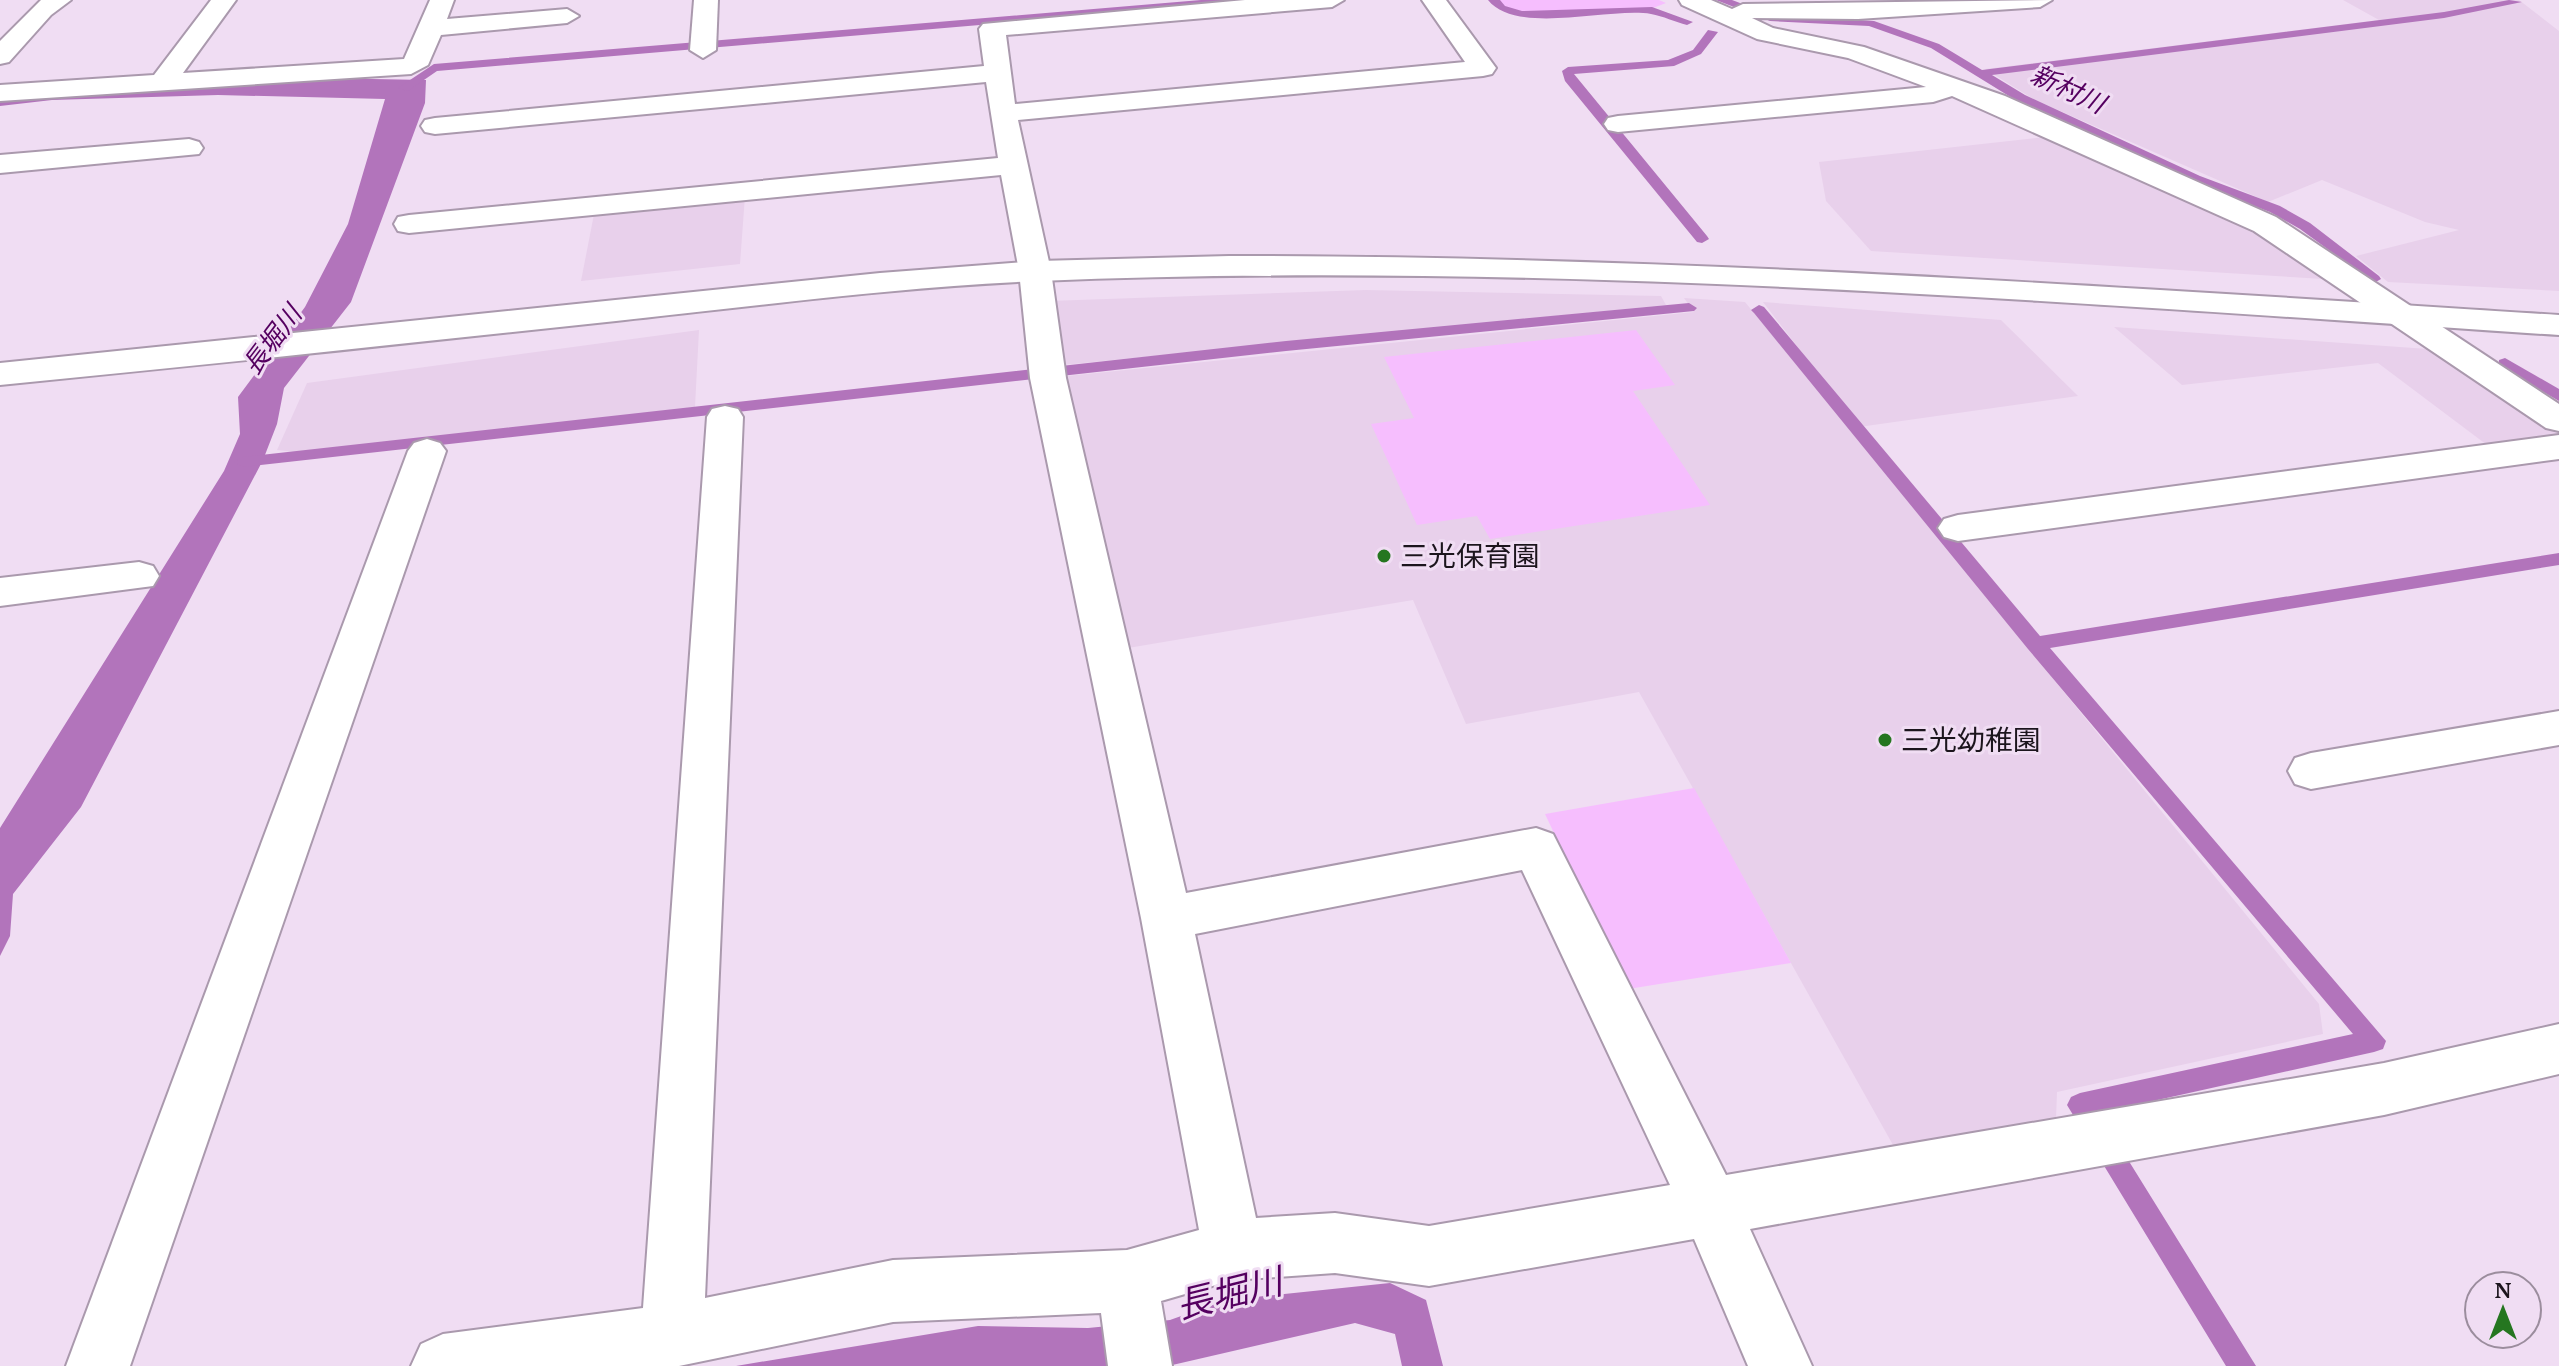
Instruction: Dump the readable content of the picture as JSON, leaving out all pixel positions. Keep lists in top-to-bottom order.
{
  "water": ["新村川", "長堀川"],
  "places": ["三光保育園", "三光幼稚園"],
  "north": "top"
}
